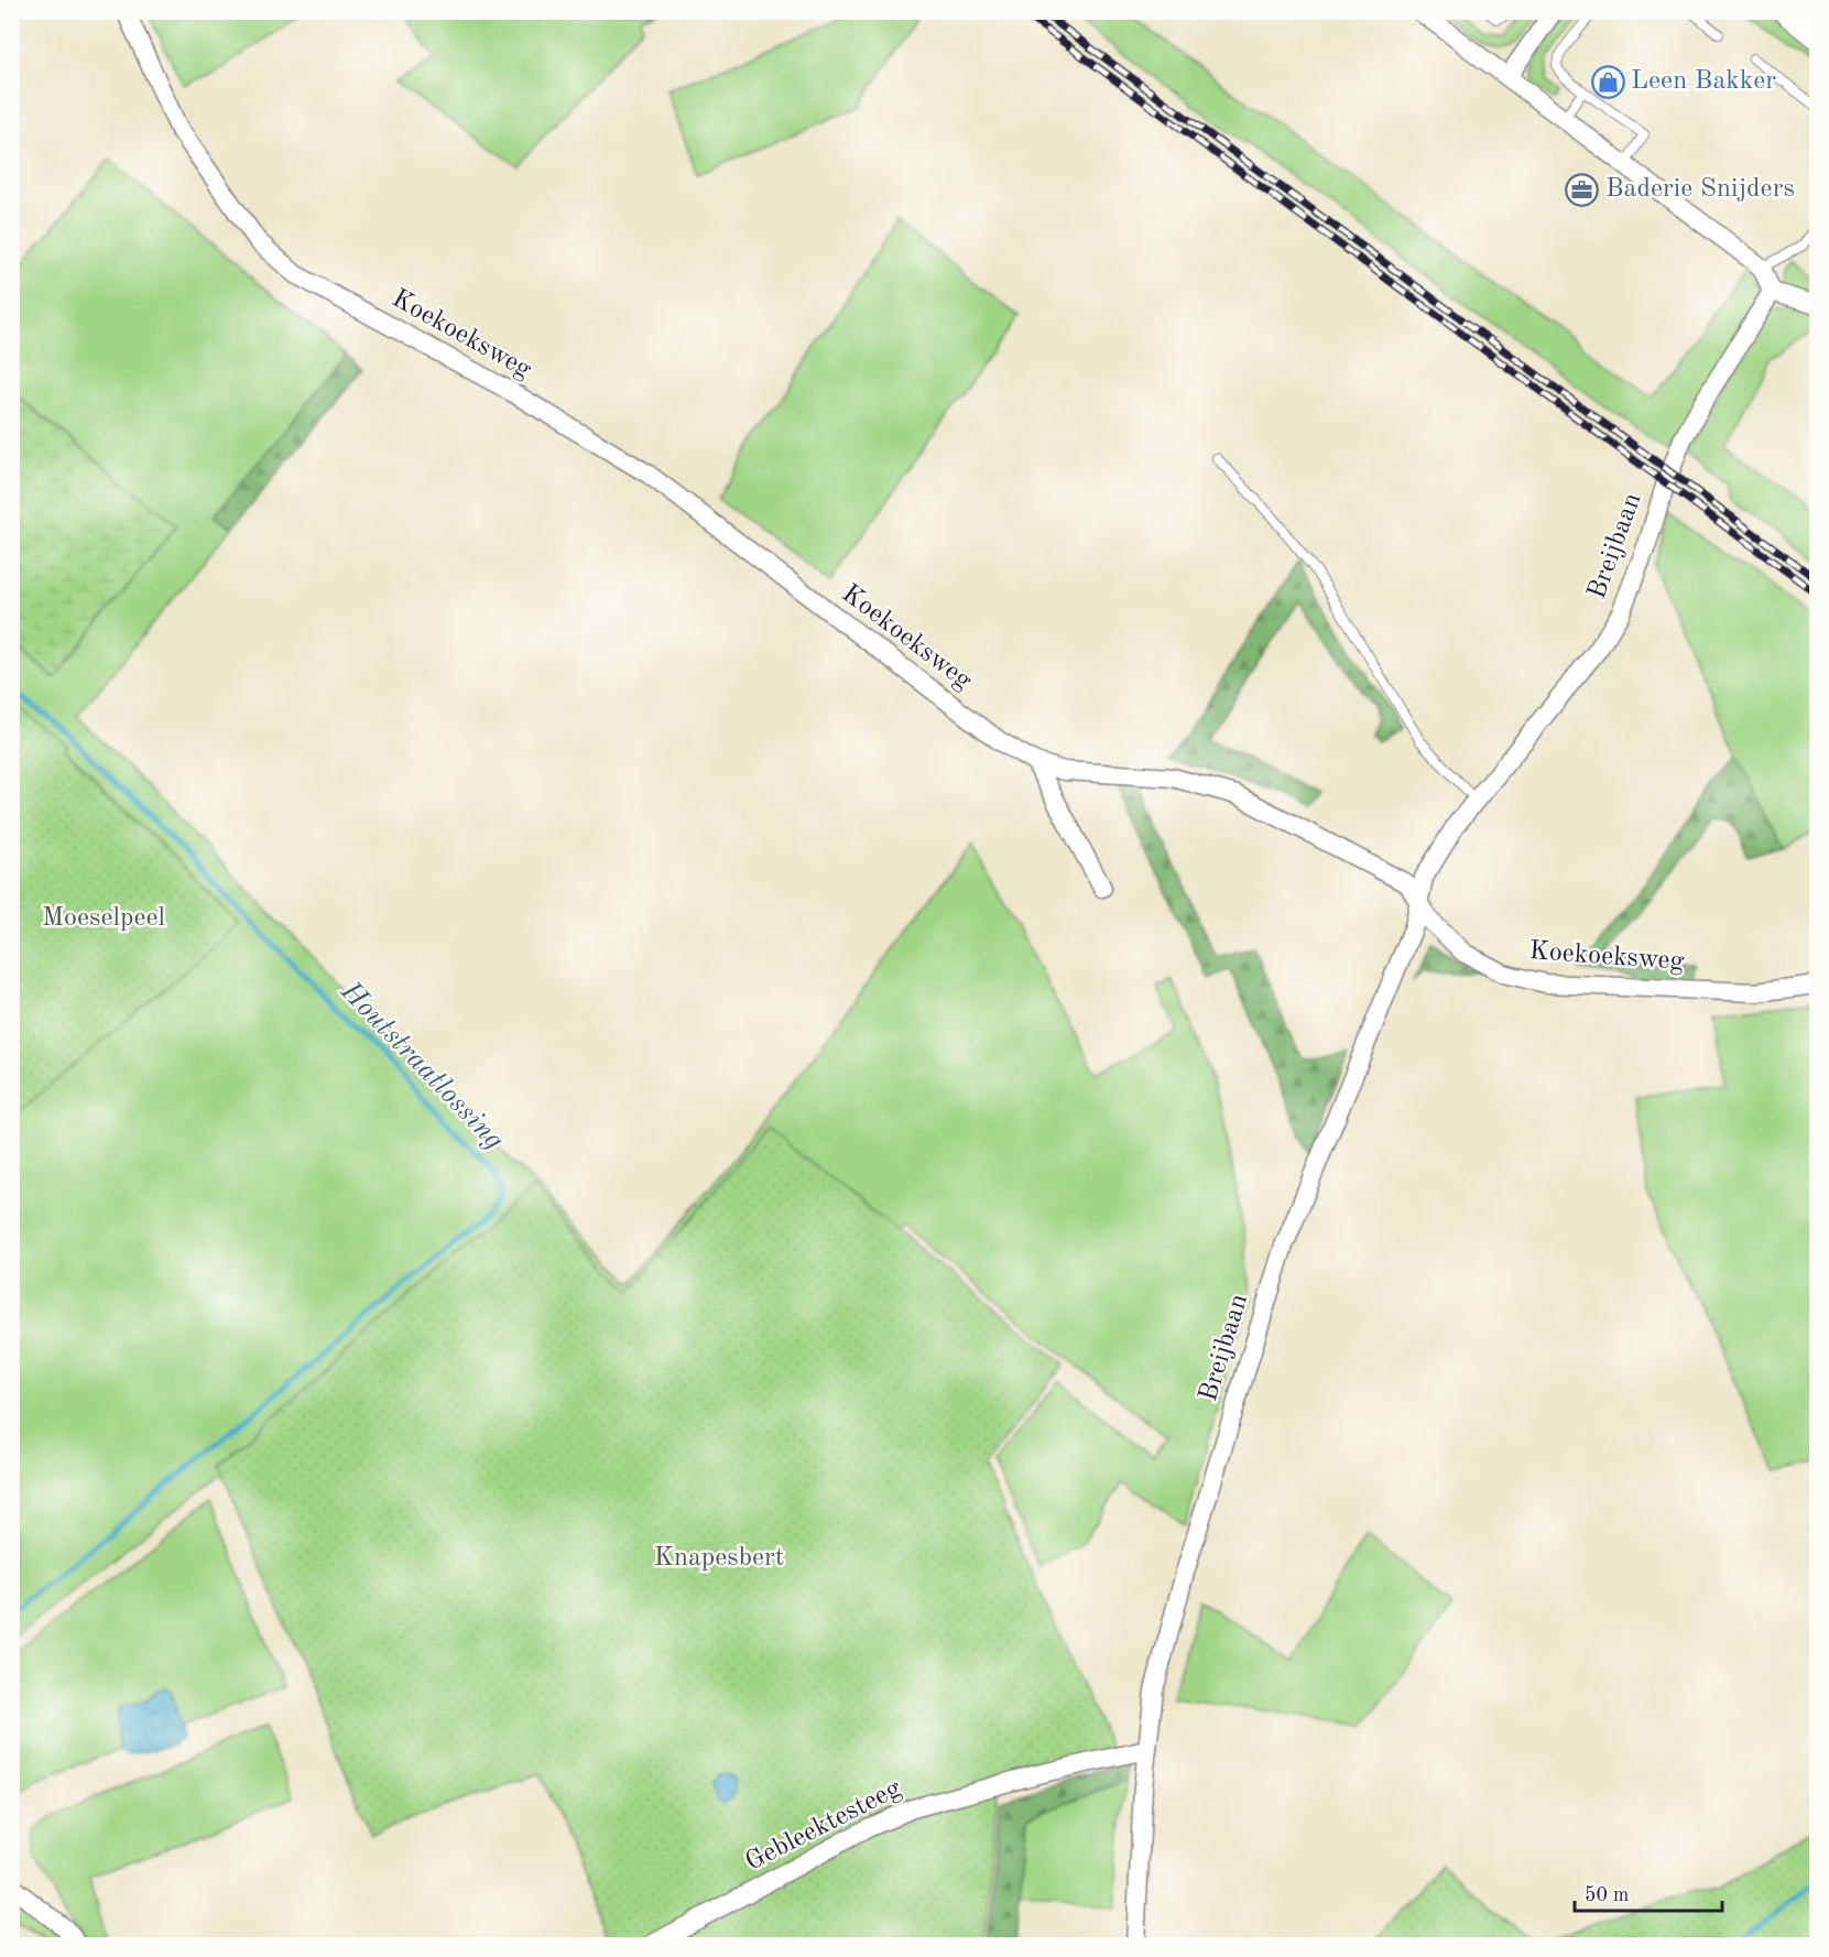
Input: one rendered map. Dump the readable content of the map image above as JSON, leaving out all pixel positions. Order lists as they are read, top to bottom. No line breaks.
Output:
{"streets":{"street":["Koekoeksweg","Breijbaan","Gebleektesteeg"]},"crossings":[["Koekoeksweg","Breijbaan"],["Breijbaan","Gebleektesteeg"]],"water":["Houtstraatlossing"],"parks":["Moeselpeel","Knapesbert"],"places":{"shop":["Leen Bakker"],"office":["Baderie Snijders"]},"scale_bar":"50 m"}
